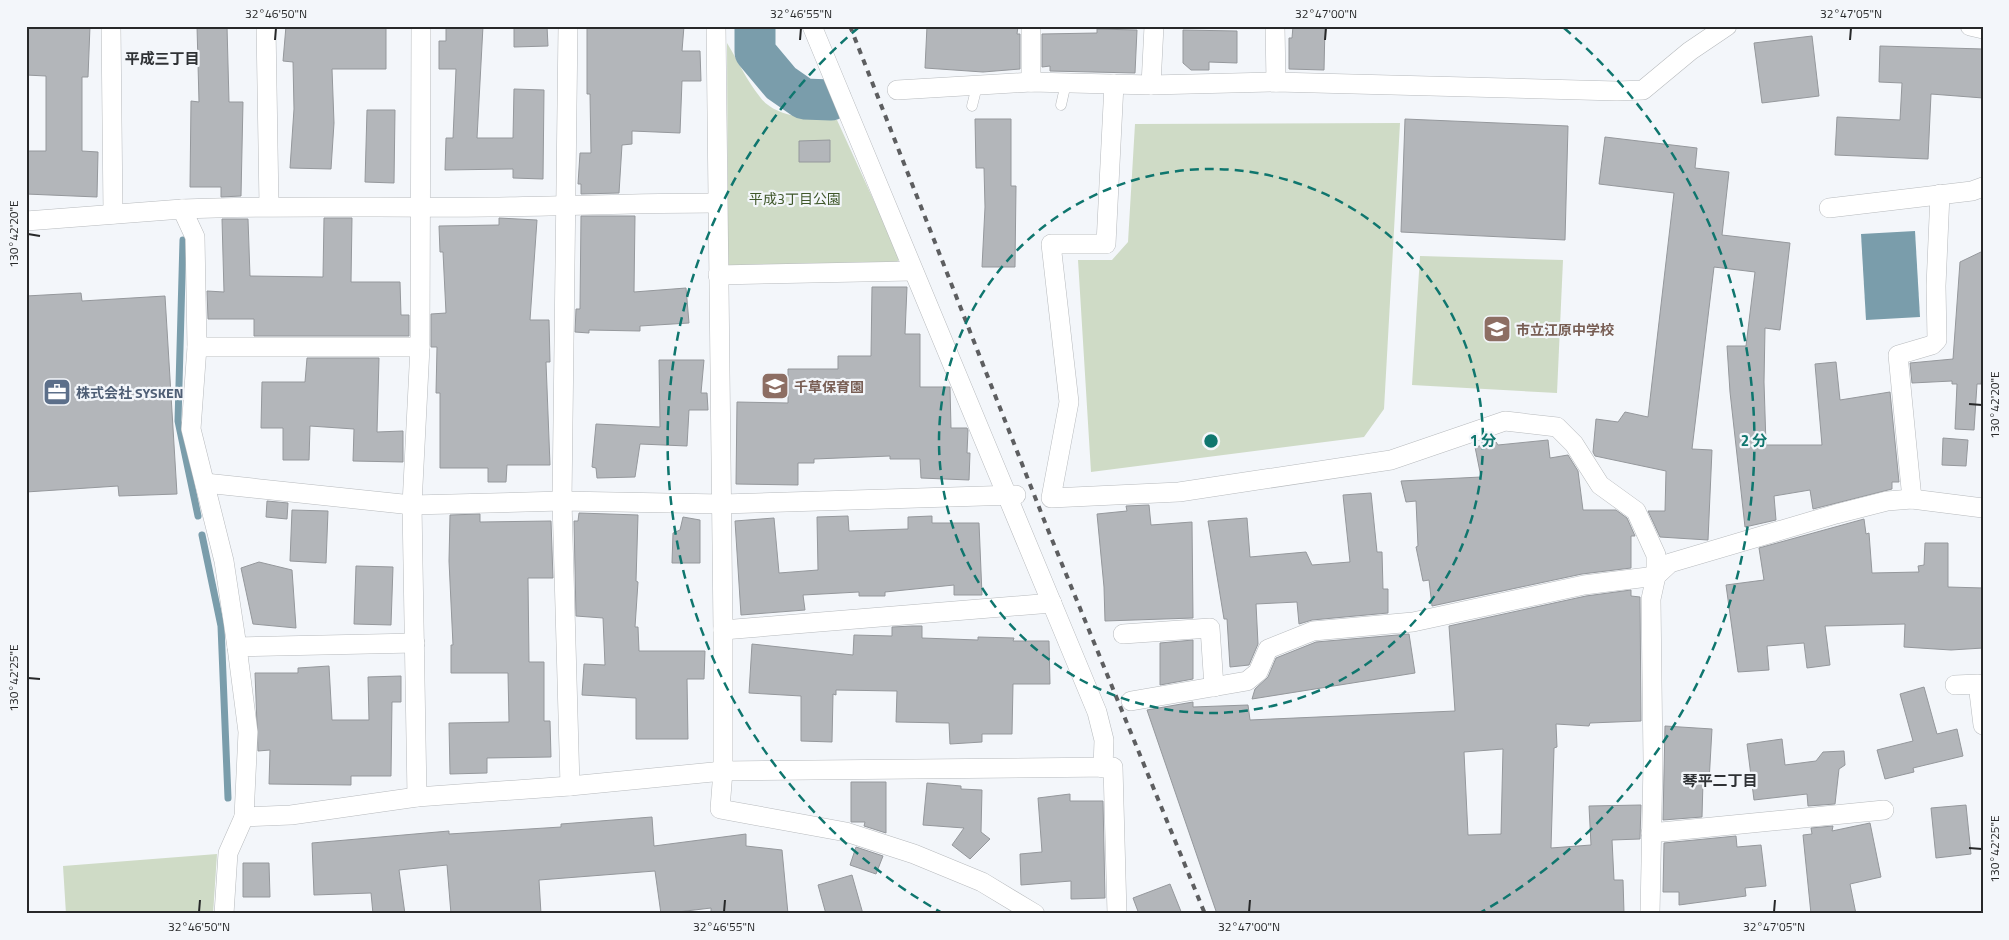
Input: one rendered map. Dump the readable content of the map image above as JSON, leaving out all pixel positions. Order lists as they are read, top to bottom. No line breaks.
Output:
{"districts":["平成三丁目","琴平二丁目"],"parks":["平成3丁目公園"],"places":{"school or university":["市立江原中学校","千草保育園"],"office":["株式会社 SYSKEN"]},"coordinates":["32°46'50\"N","32°46'55\"N","32°47'00\"N","32°47'05\"N","130°42'20\"E","130°42'25\"E"],"rings":["1 分","2 分"]}
